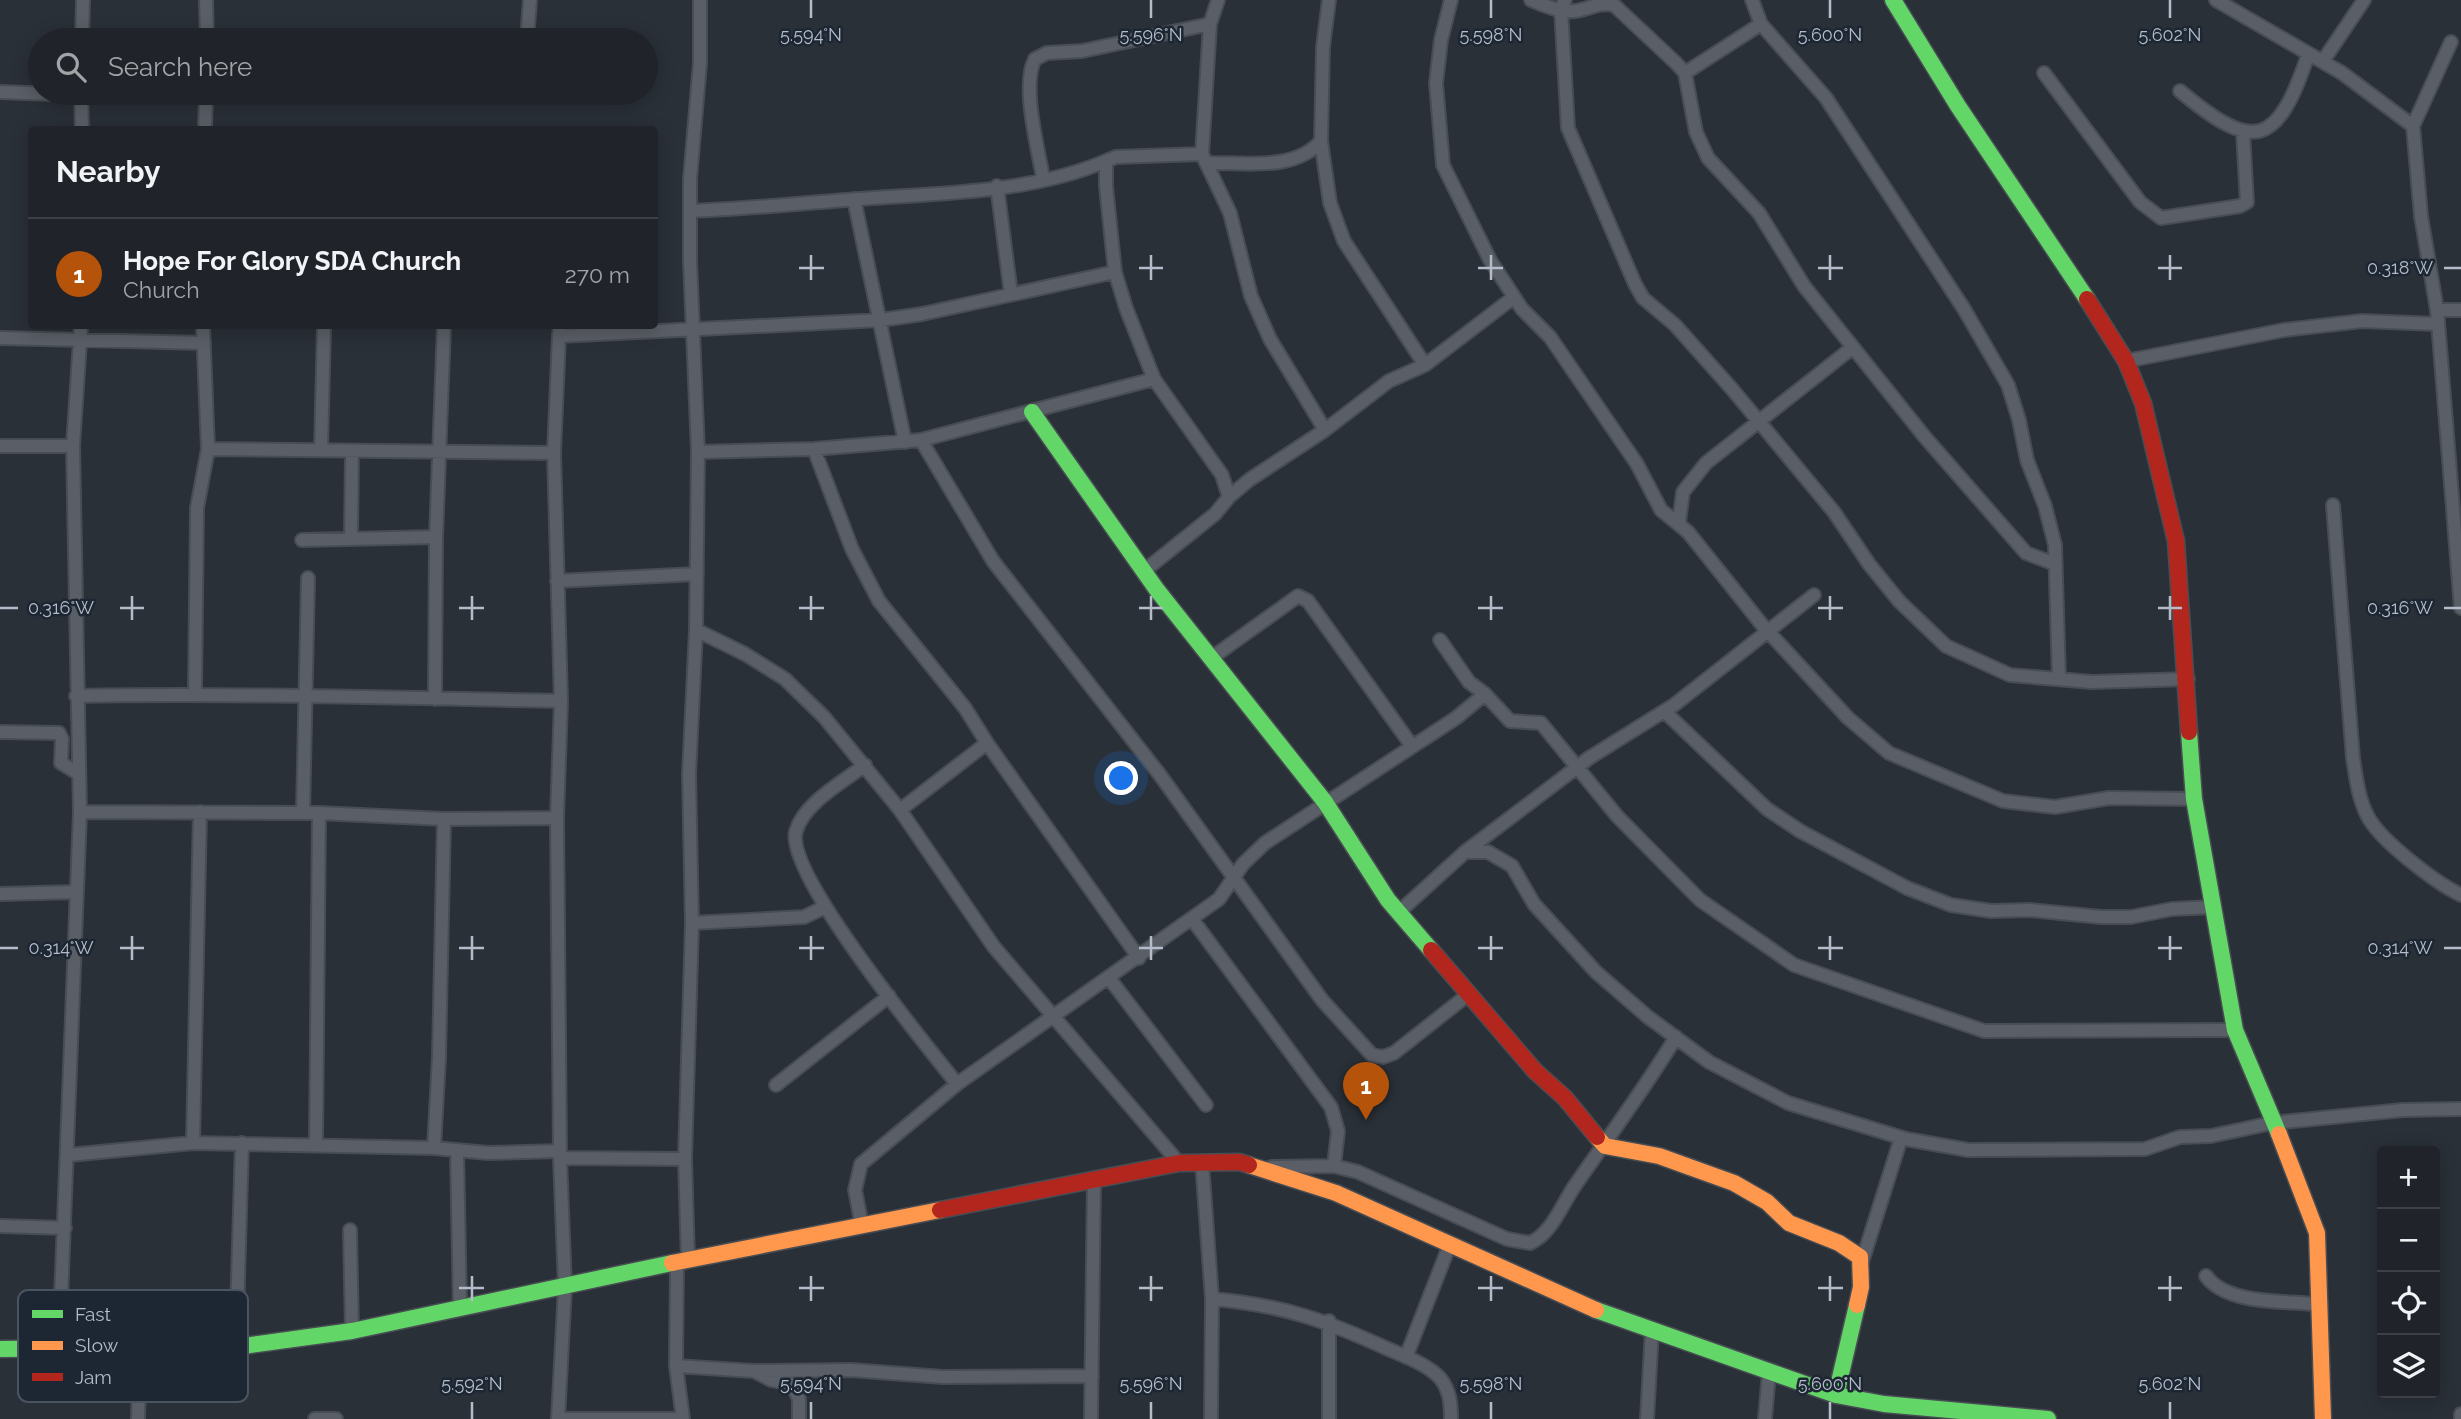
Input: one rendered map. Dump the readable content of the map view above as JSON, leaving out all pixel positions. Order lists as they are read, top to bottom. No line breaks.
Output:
{"legend":["Fast","Slow","Jam"],"page":{"search":"Search here","heading":"Nearby","list":[{"mark":"1","name":"Hope For Glory SDA Church","note":"Church","value":"270 m"}],"pins":"1","map_buttons":["+","−"]},"coordinates":["5.594°N","5.596°N","5.598°N","5.600°N","5.602°N","0.318°W","0.316°W","0.314°W","5.592°N"]}
